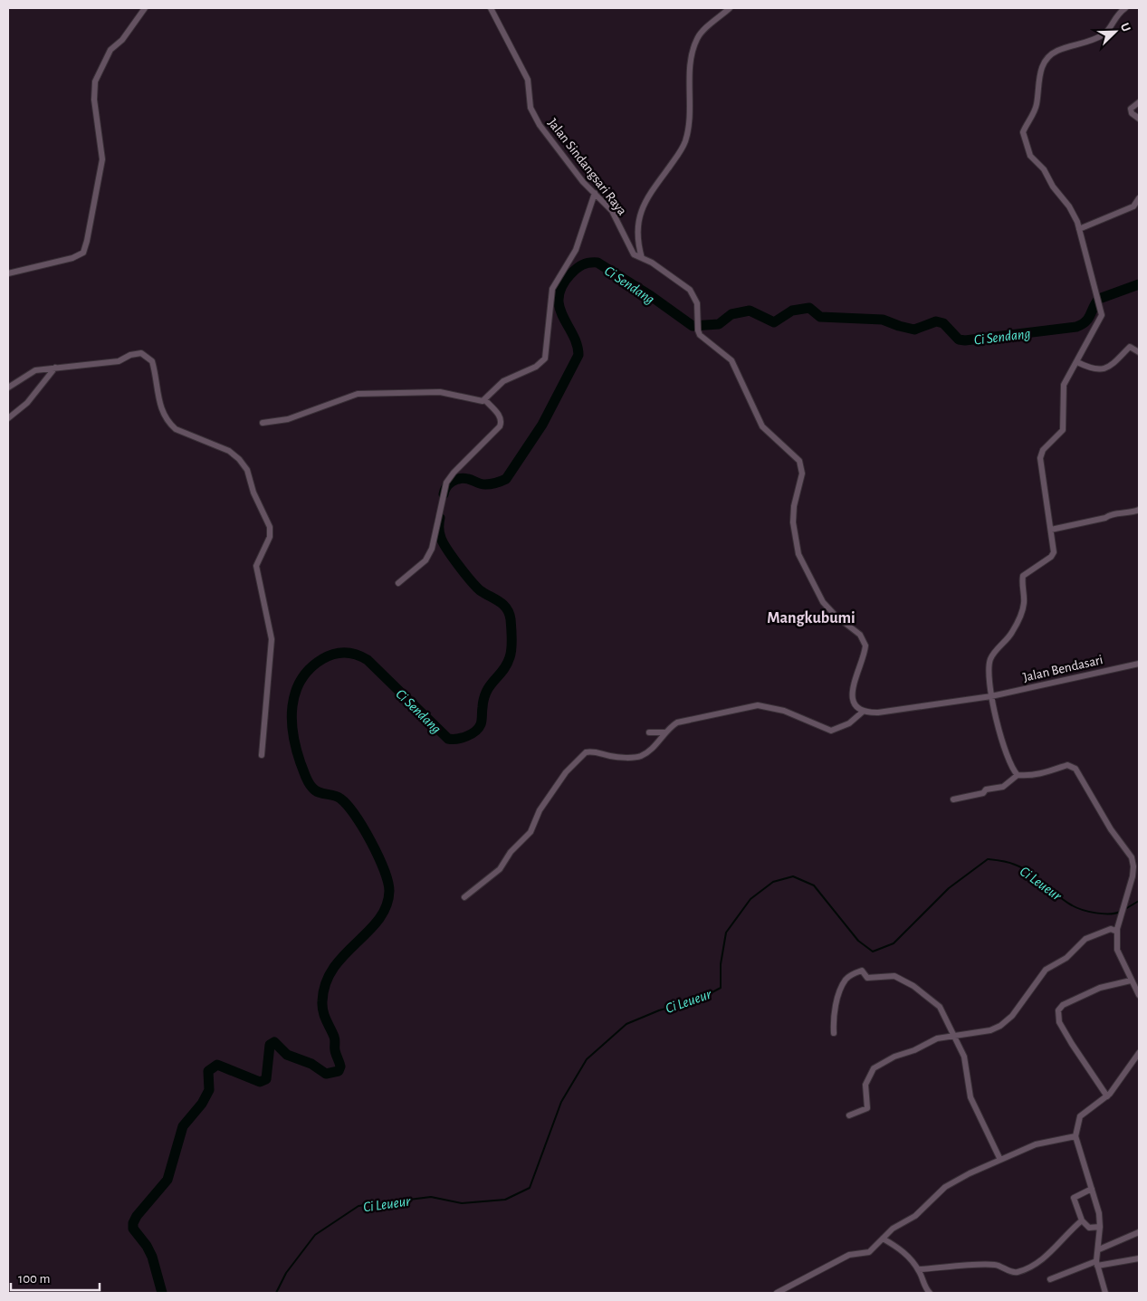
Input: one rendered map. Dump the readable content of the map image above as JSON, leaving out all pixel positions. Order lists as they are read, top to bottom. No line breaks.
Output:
{"streets":{"street":["Jalan Sindangsari Raya","Jalan Bendasari"]},"districts":["Mangkubumi"],"water":["Ci Sendang","Ci Leueur"],"scale_bar":"100 m","north":"top right"}
